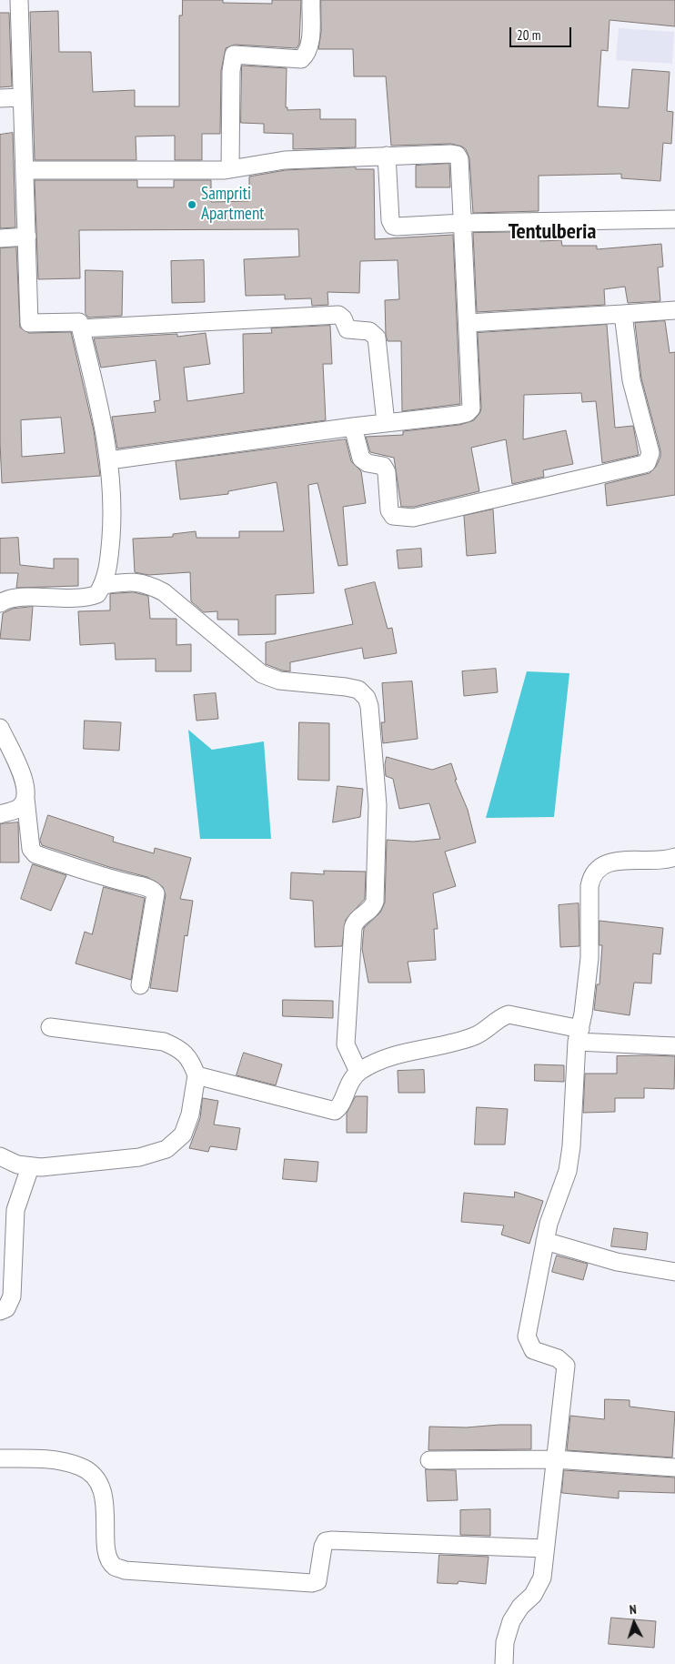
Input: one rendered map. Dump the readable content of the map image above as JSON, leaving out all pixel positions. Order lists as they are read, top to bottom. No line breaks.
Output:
{"districts":["Tentulberia"],"places":["Sampriti Apartment"],"scale_bar":"20 m","north":"top"}
